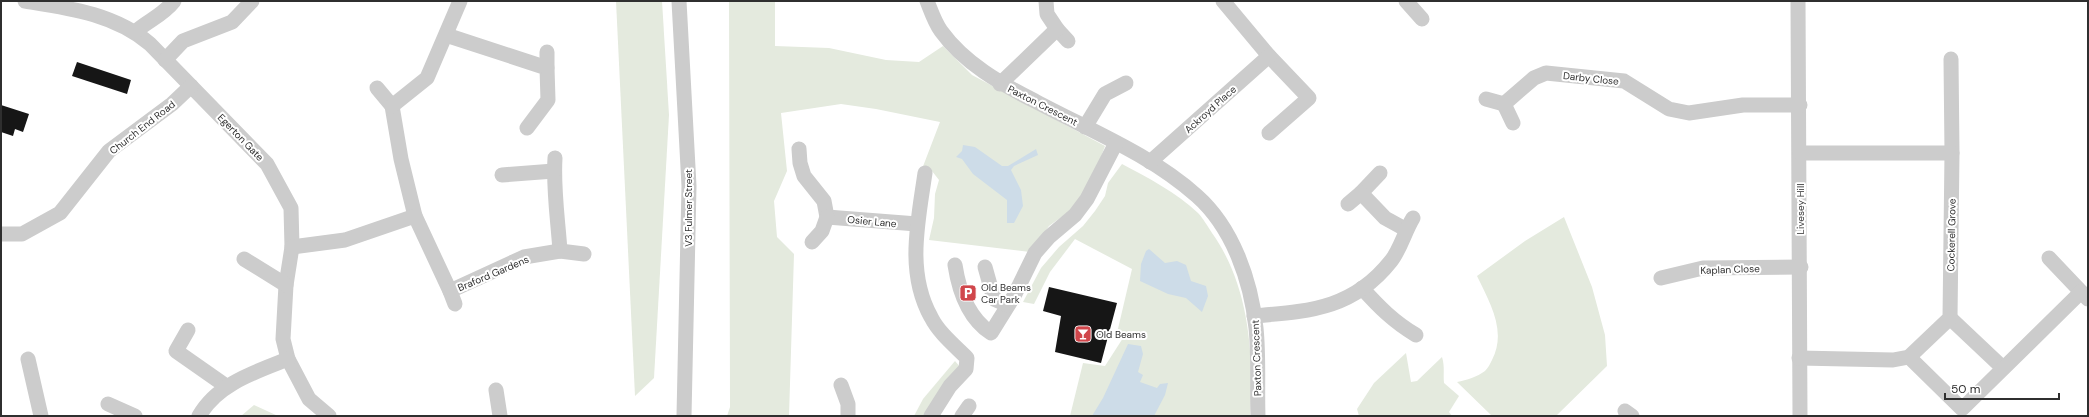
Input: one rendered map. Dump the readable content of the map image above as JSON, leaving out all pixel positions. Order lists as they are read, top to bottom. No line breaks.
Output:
{"streets":{"street":["Darby Close","Paxton Crescent","Ackroyd Place","Church End Road","Egerton Gate","V3 Fulmer Street","Livesey Hill","Osier Lane","Cockerell Grove","Kaplan Close","Braford Gardens"]},"crossings":[["Darby Close","Livesey Hill"],["Paxton Crescent","Ackroyd Place"],["Church End Road","Egerton Gate"],["Livesey Hill","Kaplan Close"]],"places":{"parking":["Old Beams Car Park"],"bar":["Old Beams"]},"scale_bar":"50 m"}
